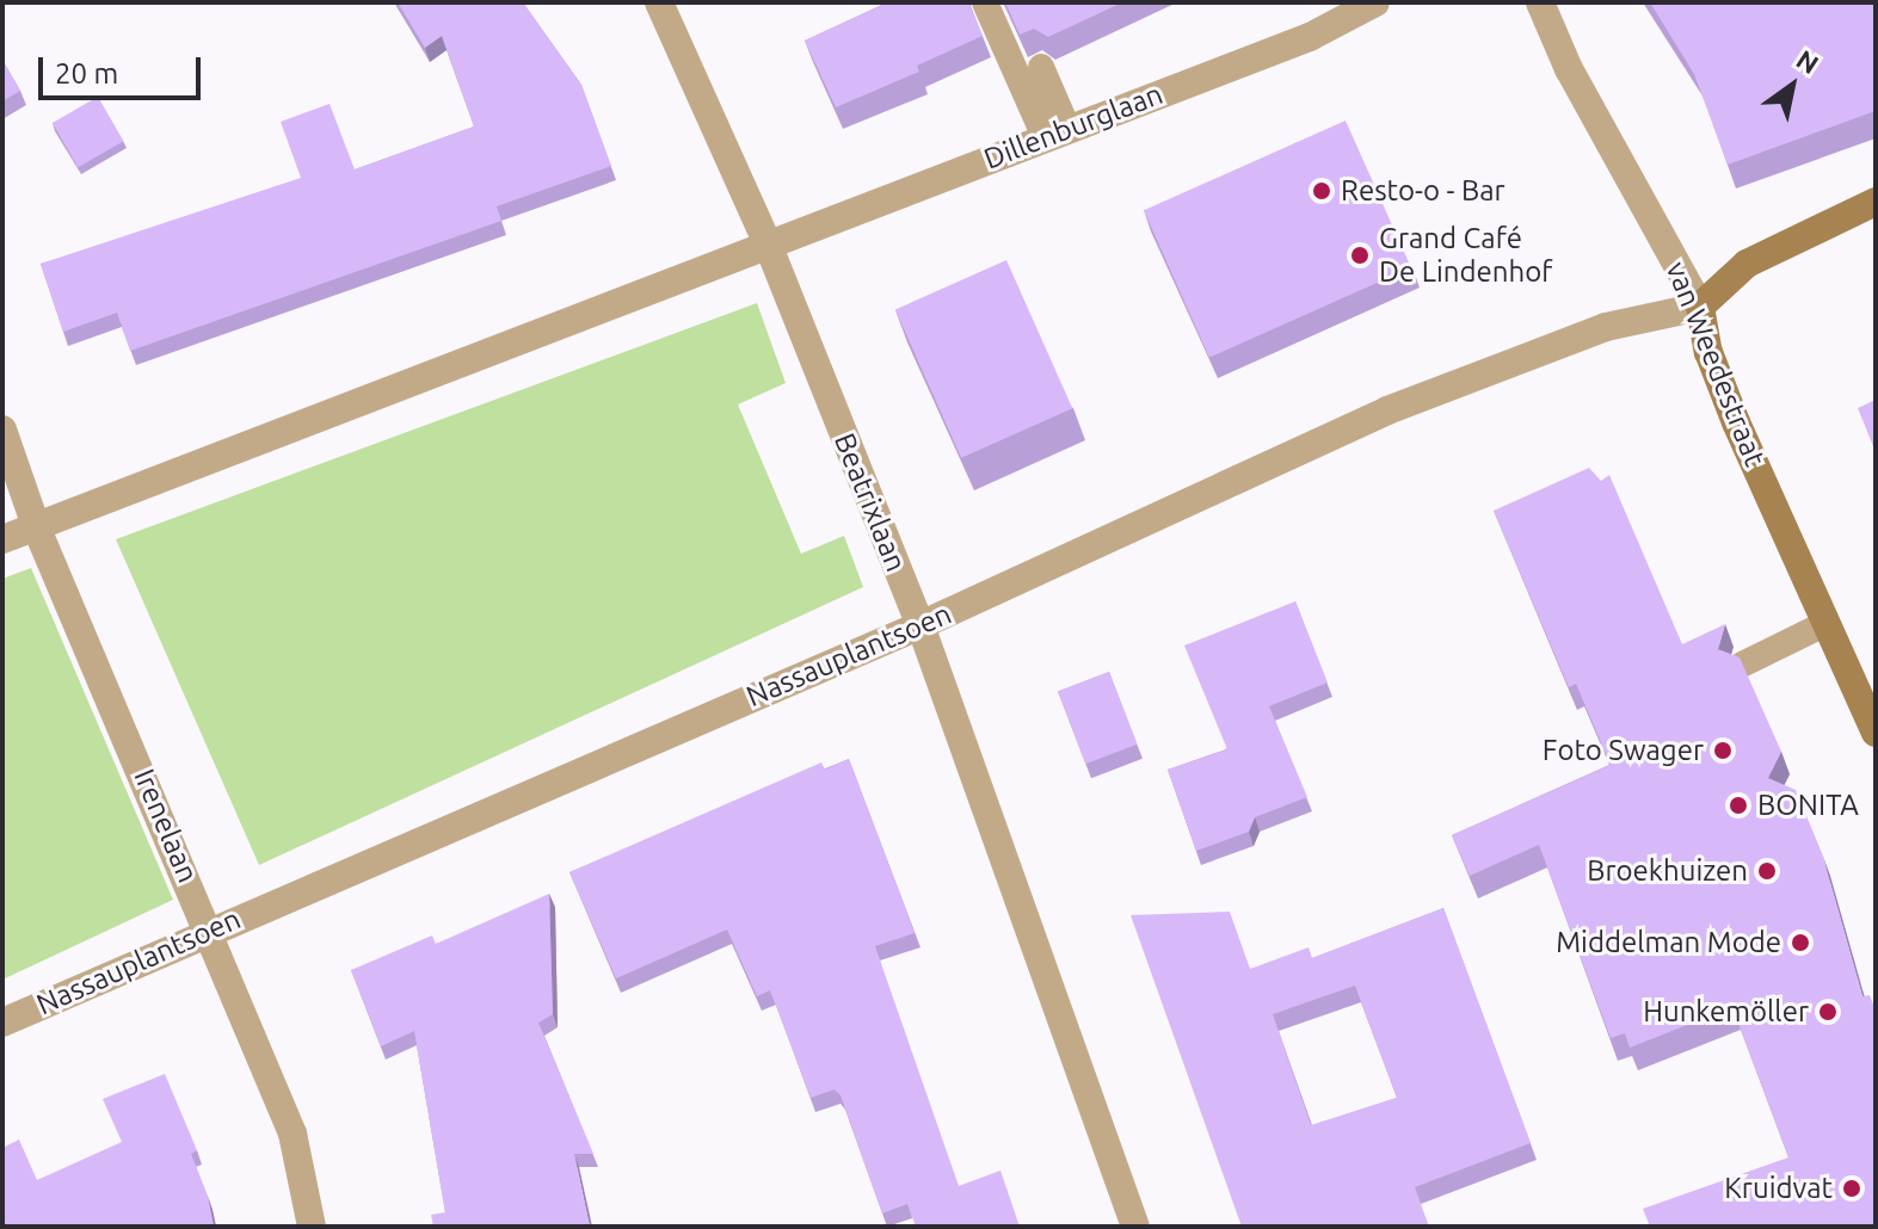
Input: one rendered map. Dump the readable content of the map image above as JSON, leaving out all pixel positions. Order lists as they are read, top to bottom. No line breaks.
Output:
{"streets":{"main road":["van Weedestraat"],"street":["Dillenburglaan","Beatrixlaan","Nassauplantsoen","Irenelaan"]},"crossings":[["Dillenburglaan","Beatrixlaan"],["van Weedestraat","Nassauplantsoen"],["Beatrixlaan","Nassauplantsoen"],["Nassauplantsoen","Irenelaan"]],"places":["Resto-o - Bar","Grand Café De Lindenhof","Foto Swager","BONITA","Broekhuizen","Middelman Mode","Hunkemöller","Kruidvat"],"scale_bar":"20 m","north":"top right"}
